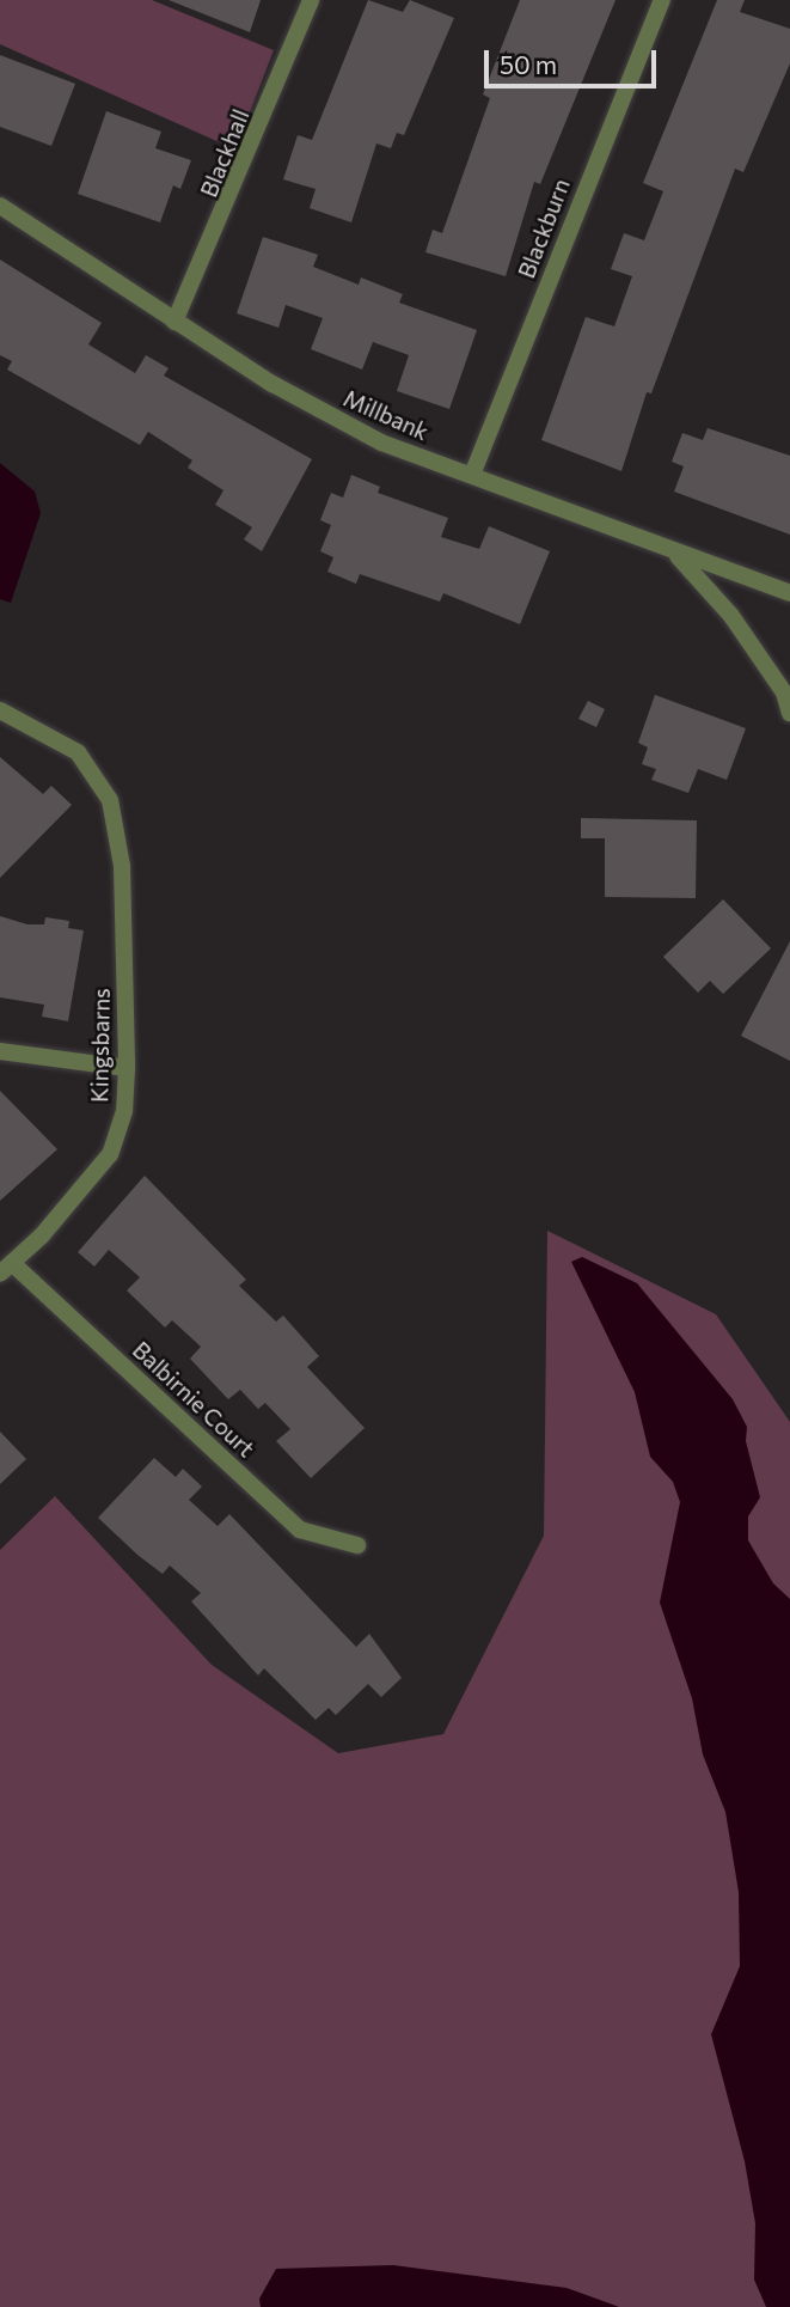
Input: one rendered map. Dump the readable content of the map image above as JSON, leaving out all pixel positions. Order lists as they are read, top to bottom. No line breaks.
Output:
{"streets":{"street":["Blackhall","Blackburn","Millbank","Kingsbarns","Balbirnie Court"]},"crossings":[["Blackhall","Millbank"],["Blackburn","Millbank"],["Kingsbarns","Balbirnie Court"]],"scale_bar":"50 m"}
